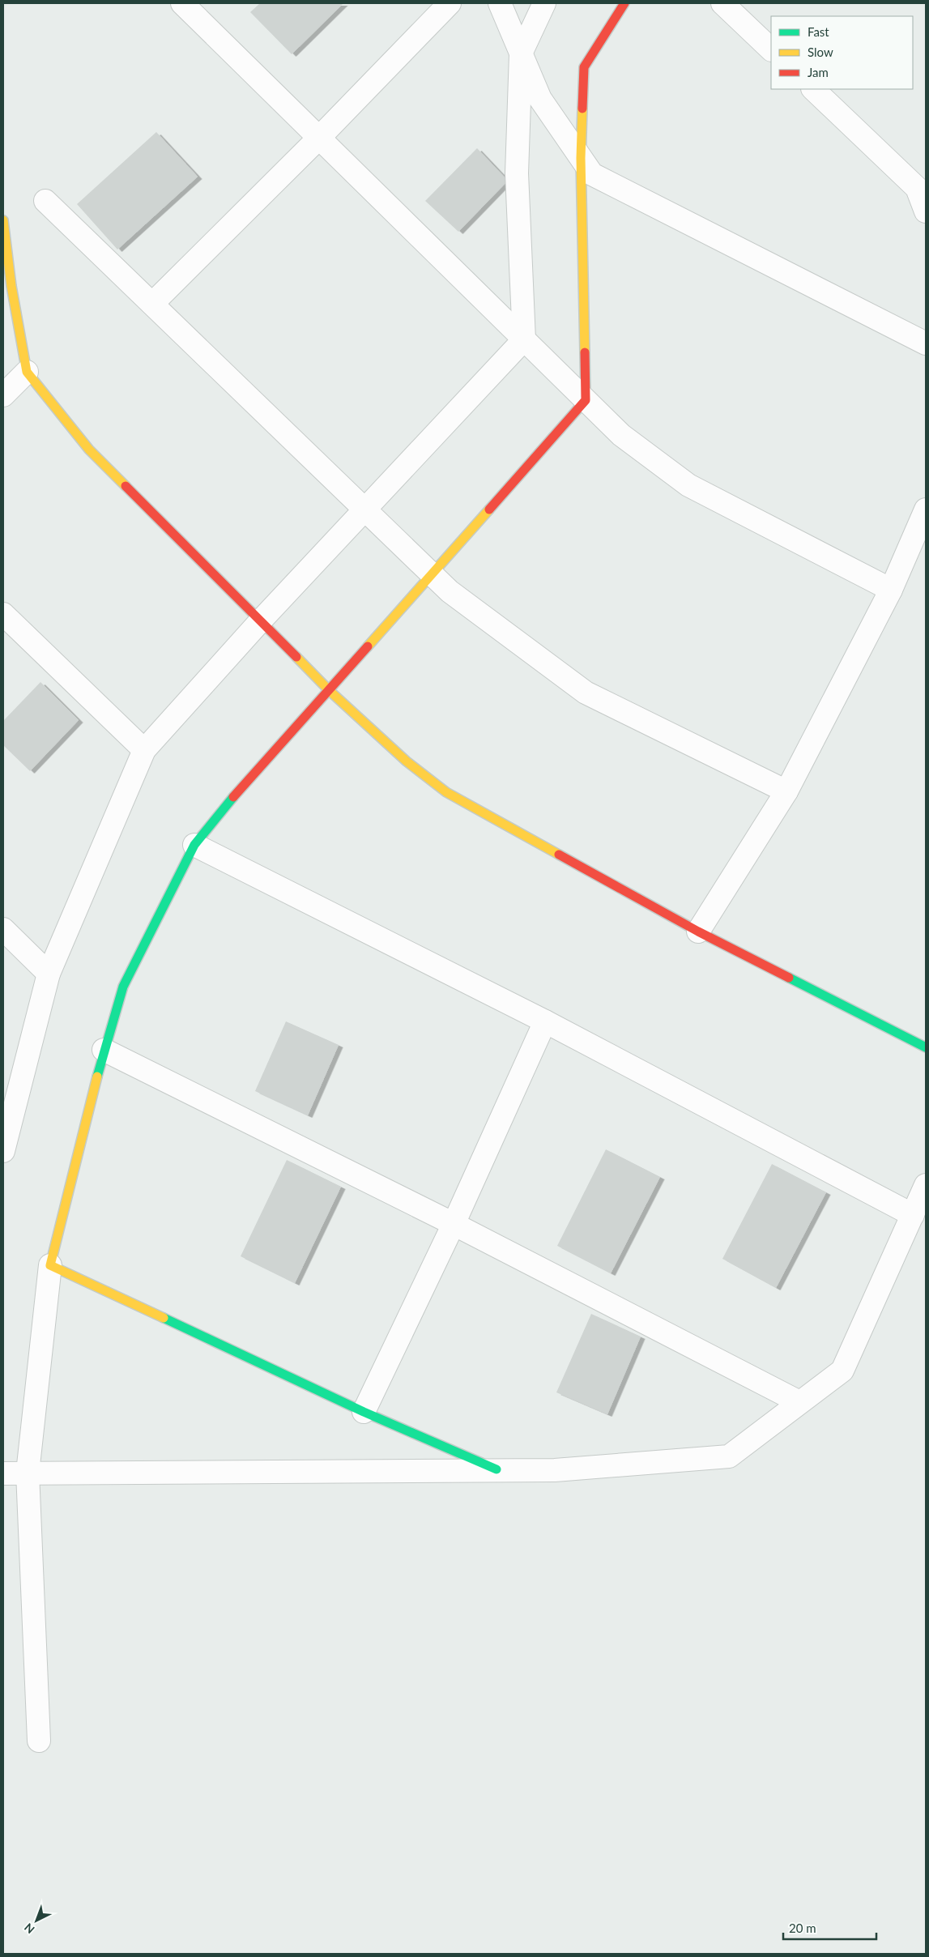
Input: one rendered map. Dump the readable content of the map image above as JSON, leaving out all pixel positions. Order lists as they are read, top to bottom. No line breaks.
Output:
{"legend":["Fast","Slow","Jam"],"scale_bar":"20 m","north":"bottom left"}
